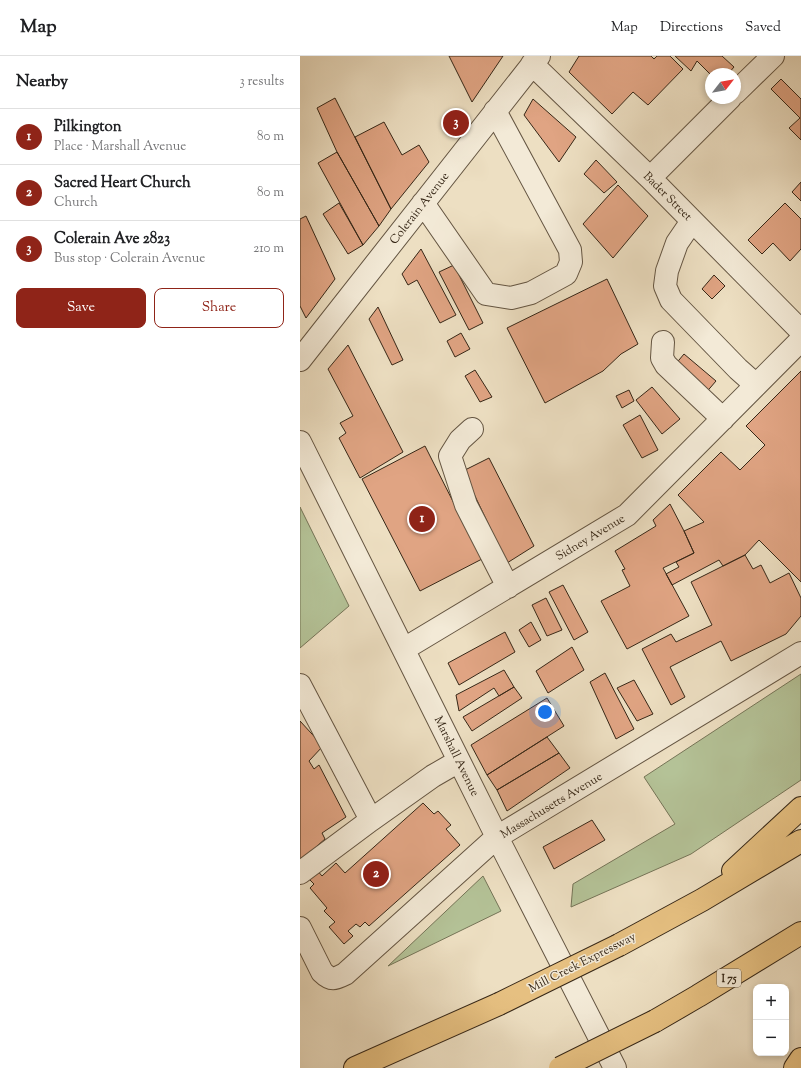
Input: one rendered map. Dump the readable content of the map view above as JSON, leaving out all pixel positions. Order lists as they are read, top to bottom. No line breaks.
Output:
{"streets":{"main road":["Mill Creek Expressway","I 75"],"street":["Bader Street","Colerain Avenue","Sidney Avenue","Marshall Avenue","Massachusetts Avenue"]},"crossings":[["Bader Street","Colerain Avenue"],["Sidney Avenue","Marshall Avenue"],["Marshall Avenue","Massachusetts Avenue"]],"north":"top right","page":{"header":"Map","nav":["Map","Directions","Saved"],"heading":["Nearby","3 results"],"list":[{"mark":"1","name":"Pilkington","note":"Place · Marshall Avenue","value":"80 m"},{"mark":"2","name":"Sacred Heart Church","note":"Church","value":"80 m"},{"mark":"3","name":"Colerain Ave 2823","note":"Bus stop · Colerain Avenue","value":"210 m"}],"pins":["3","1","2"],"buttons":["Save","Share"],"map_buttons":["+","−"]}}
